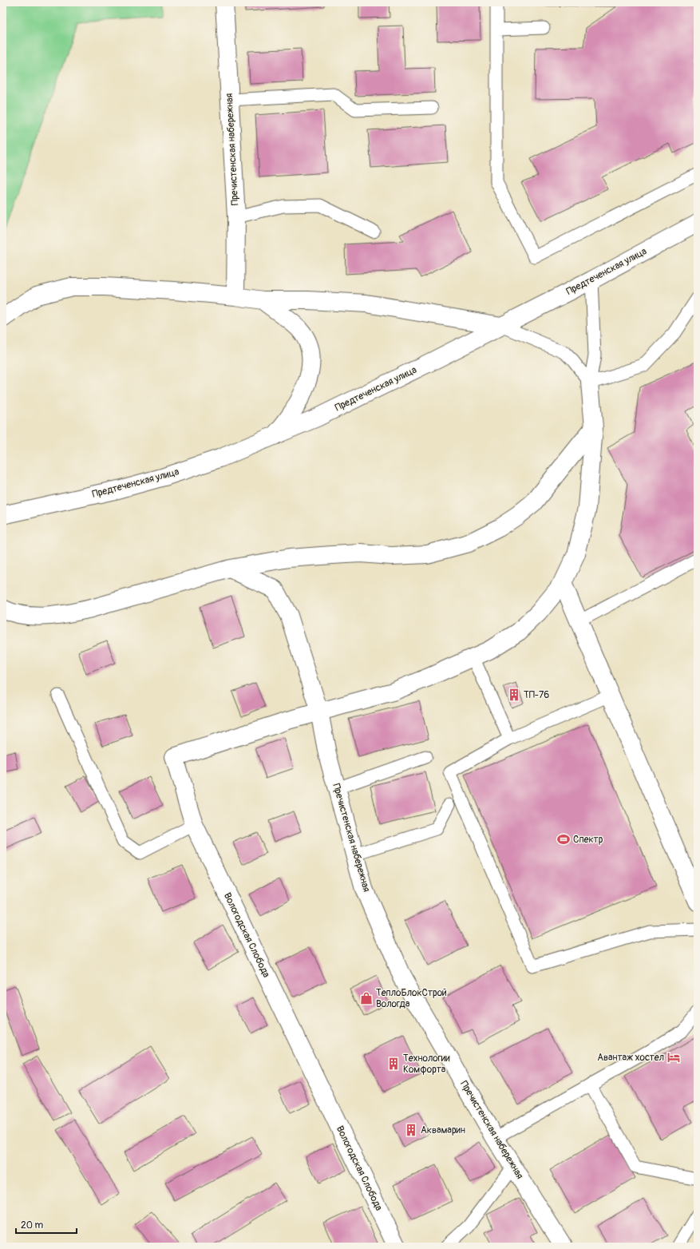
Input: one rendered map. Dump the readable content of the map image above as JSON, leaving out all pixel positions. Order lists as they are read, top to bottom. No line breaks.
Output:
{"streets":{"street":["Пречистенская набережная","Предтеченская улица","Вологодская Слобода"]},"crossings":[["Пречистенская набережная","Вологодская Слобода"]],"places":{"building":["ТП-76","Технологии Комфорта","Аквамарин"],"sports":["Спектр"],"shop":["ТеплоБлокСтрой Вологда"],"hotel":["Авантаж хостел"]},"scale_bar":"20 m"}
